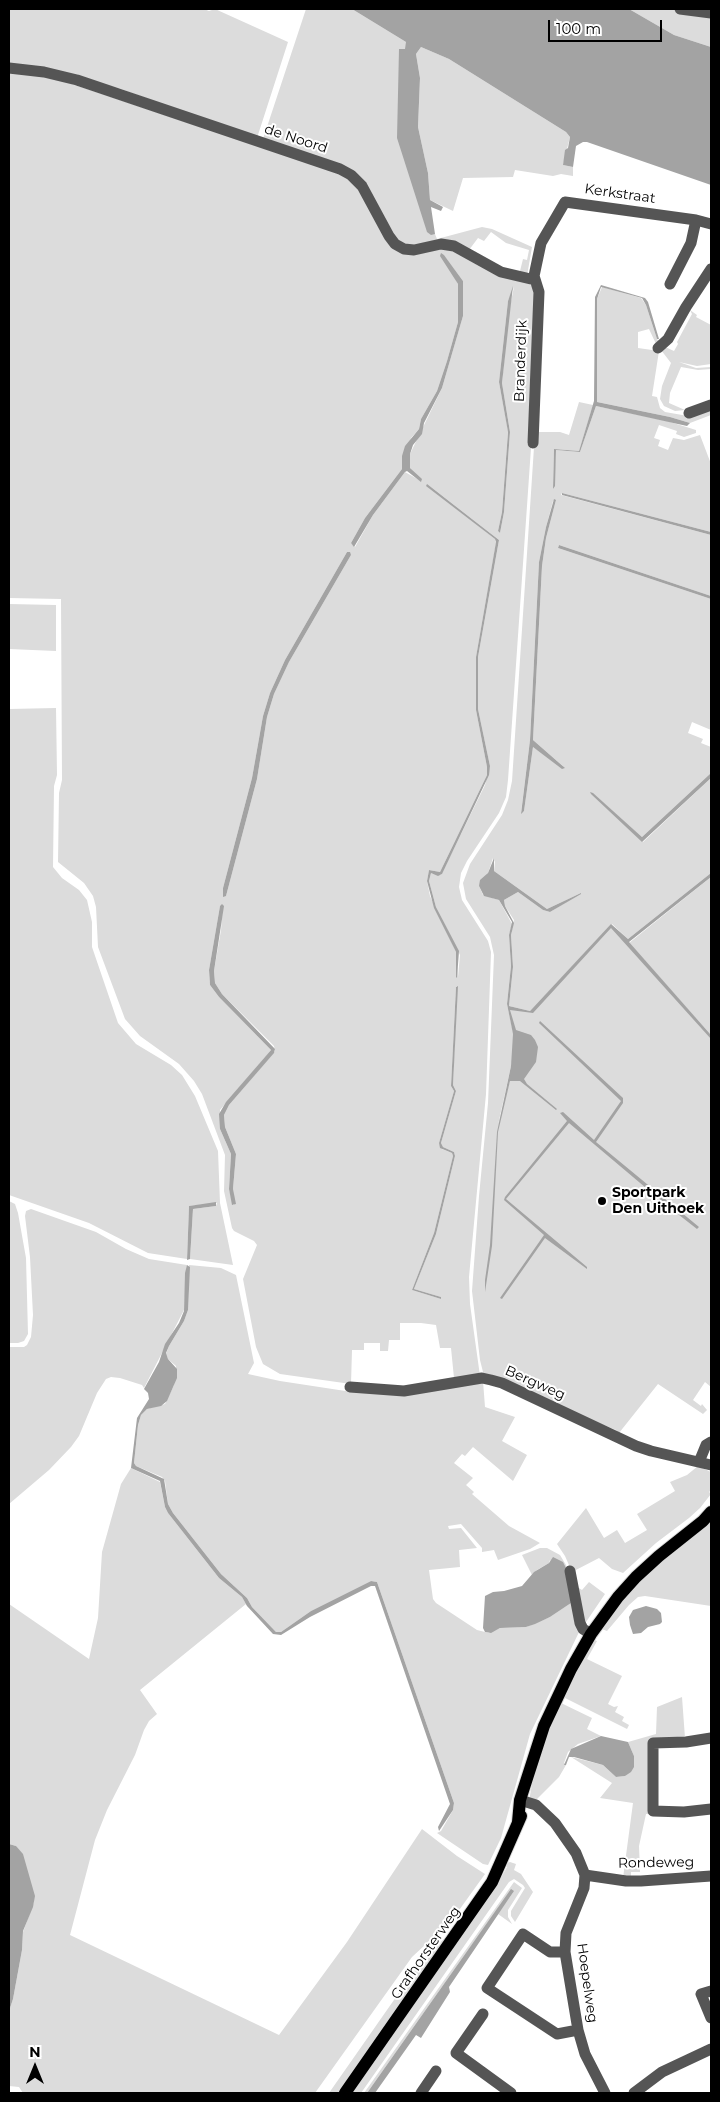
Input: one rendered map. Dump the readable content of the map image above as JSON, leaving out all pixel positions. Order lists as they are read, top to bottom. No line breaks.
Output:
{"streets":{"main road":["Grafhorsterweg"],"street":["de Noord","Kerkstraat","Branderdijk","Bergweg","Rondeweg","Hoepelweg"]},"crossings":[["de Noord","Kerkstraat"],["de Noord","Branderdijk"],["Kerkstraat","Branderdijk"],["Rondeweg","Hoepelweg"]],"places":["Sportpark Den Uithoek"],"scale_bar":"100 m","north":"top"}
